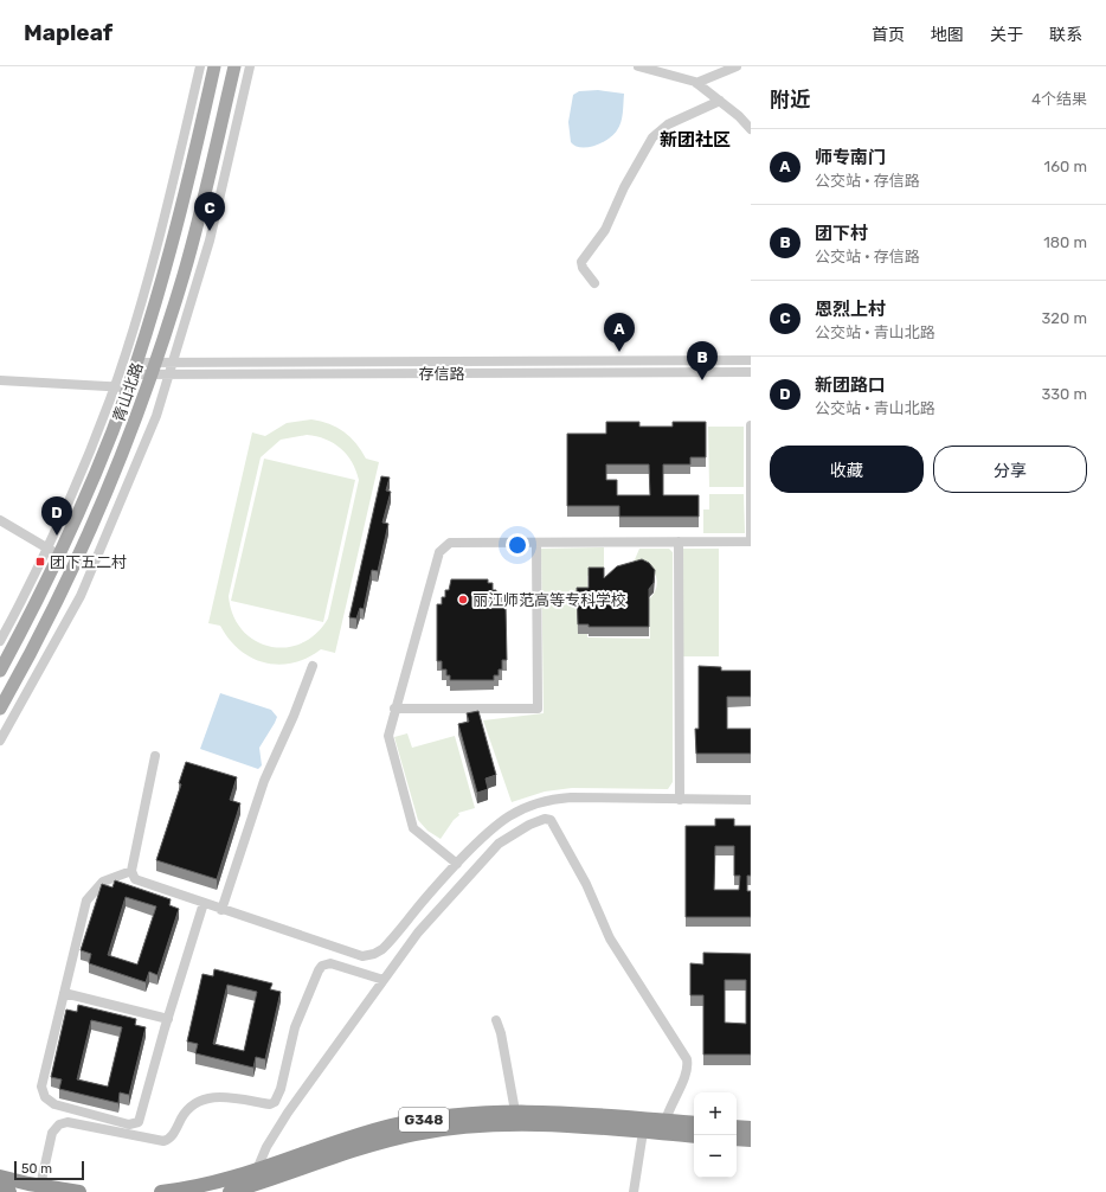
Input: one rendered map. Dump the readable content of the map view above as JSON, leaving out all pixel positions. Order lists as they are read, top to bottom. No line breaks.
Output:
{"streets":{"highway":["G348"],"main road":["青山北路"],"street":["存信路"]},"crossings":[["存信路","青山北路"]],"districts":["新团社区"],"places":{"transit":["团下五二村"],"other":["丽江师范高等专科学校"]},"scale_bar":"50 m","page":{"header":"Mapleaf","nav":["首页","地图","关于","联系"],"heading":["附近","4个结果"],"list":[{"mark":"A","name":"师专南门","note":"公交站 · 存信路","value":"160 m"},{"mark":"B","name":"团下村","note":"公交站 · 存信路","value":"180 m"},{"mark":"C","name":"恩烈上村","note":"公交站 · 青山北路","value":"320 m"},{"mark":"D","name":"新团路口","note":"公交站 · 青山北路","value":"330 m"}],"pins":["C","A","B","D"],"buttons":["收藏","分享"],"map_buttons":["+","−"],"scale":"50 m"}}
